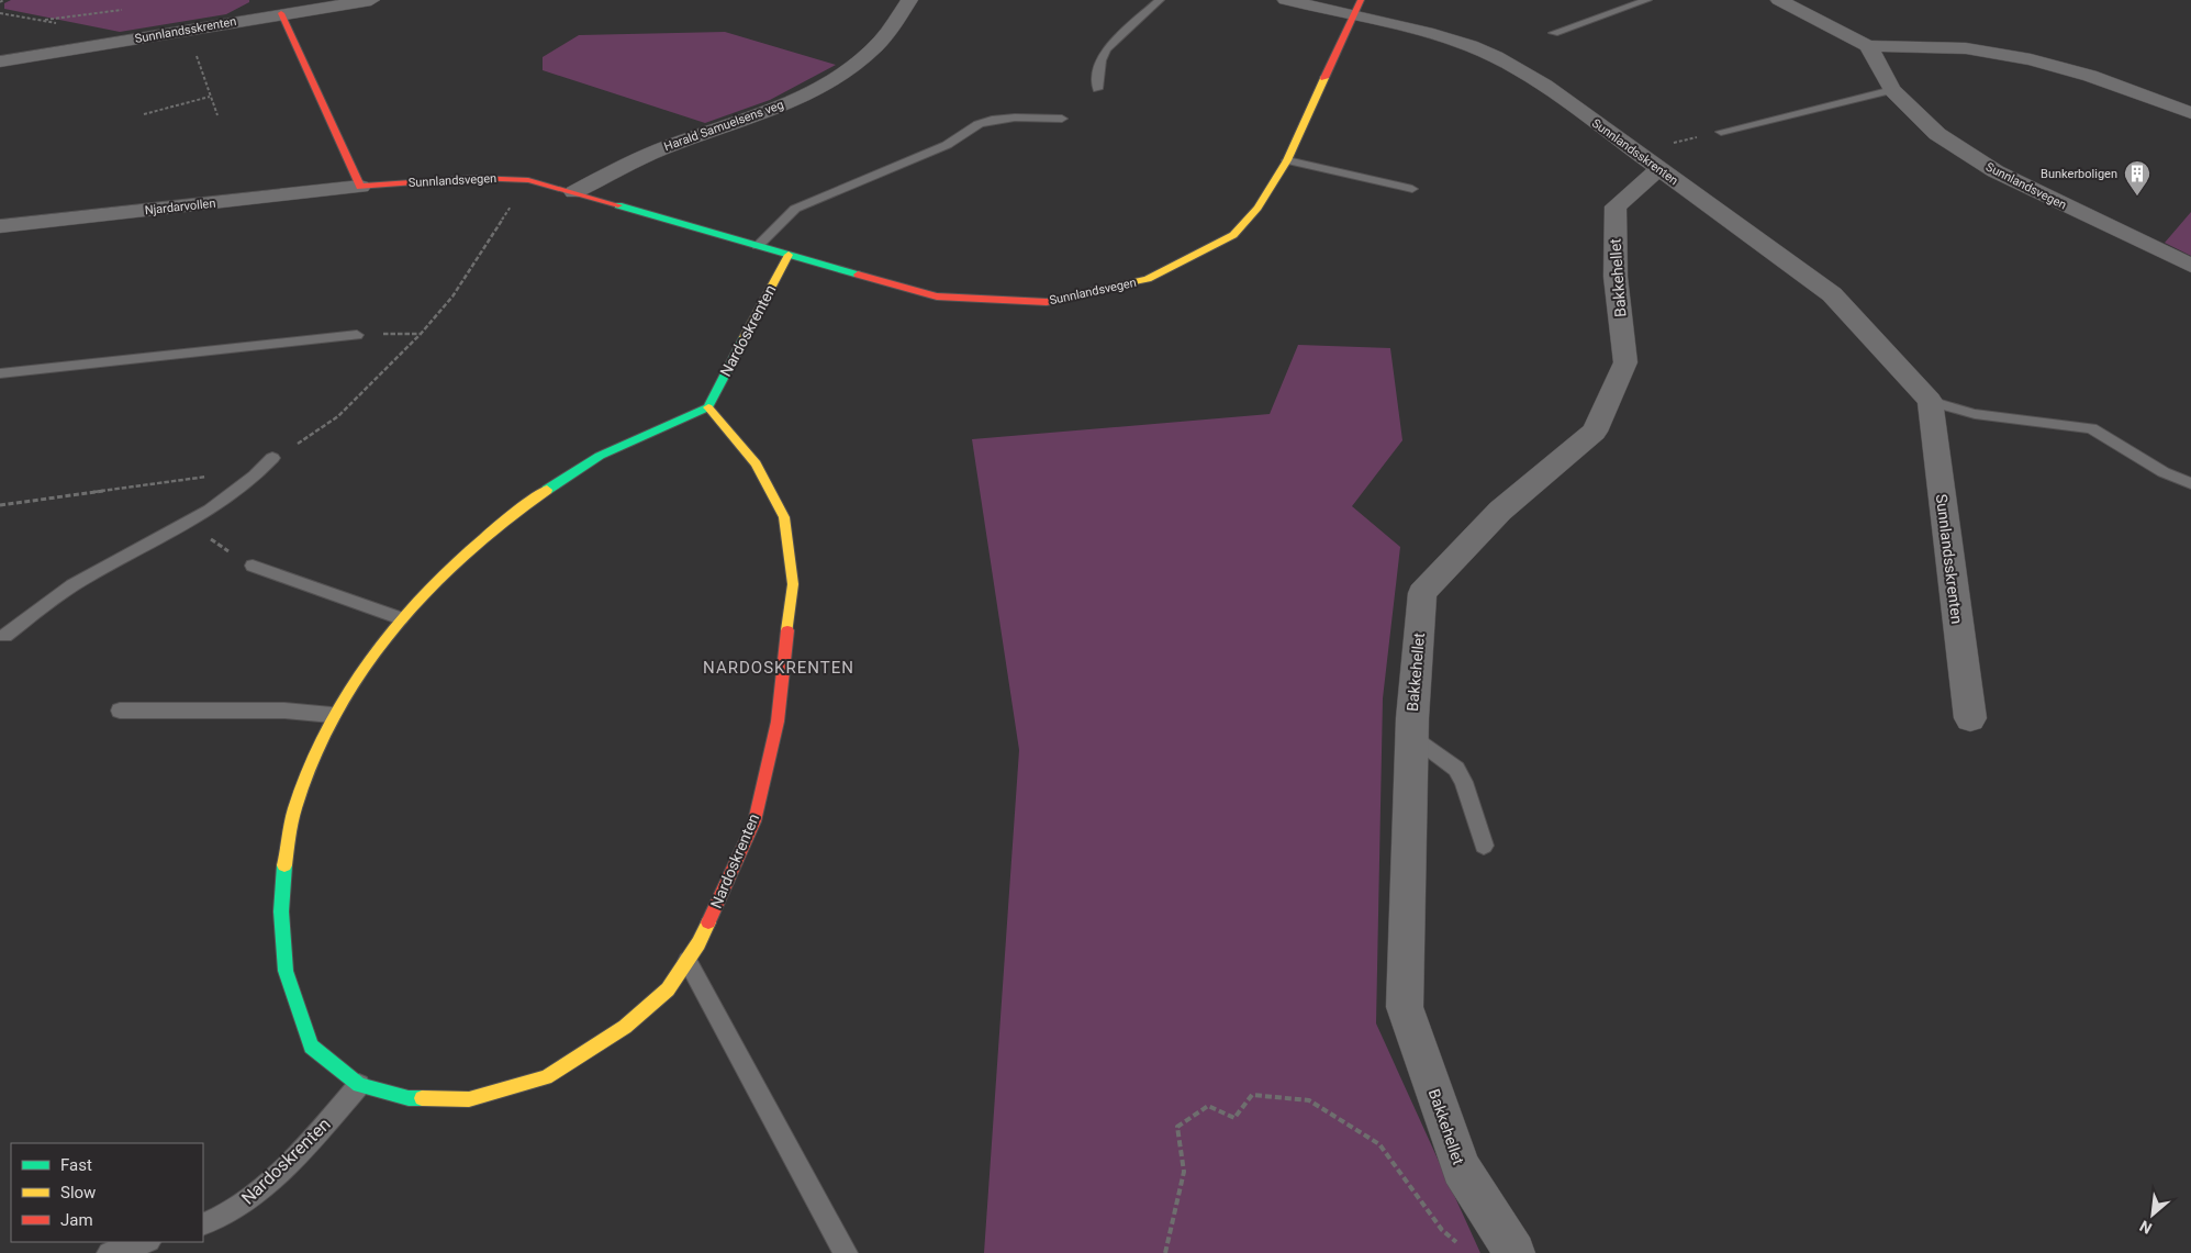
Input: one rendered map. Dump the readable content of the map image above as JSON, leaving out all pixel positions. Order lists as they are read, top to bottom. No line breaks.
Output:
{"streets":{"street":["Sunnlandsskrenten","Harald Samuelsens veg","Sunnlandsvegen","Njardarvollen","Bakkehellet","Nardoskrenten"]},"crossings":[["Sunnlandsskrenten","Sunnlandsvegen"],["Sunnlandsskrenten","Bakkehellet"],["Harald Samuelsens veg","Sunnlandsvegen"],["Sunnlandsvegen","Njardarvollen"],["Sunnlandsvegen","Nardoskrenten"]],"districts":["NARDOSKRENTEN"],"places":{"building":["Bunkerboligen"]},"legend":["Fast","Slow","Jam"],"north":"bottom left"}
